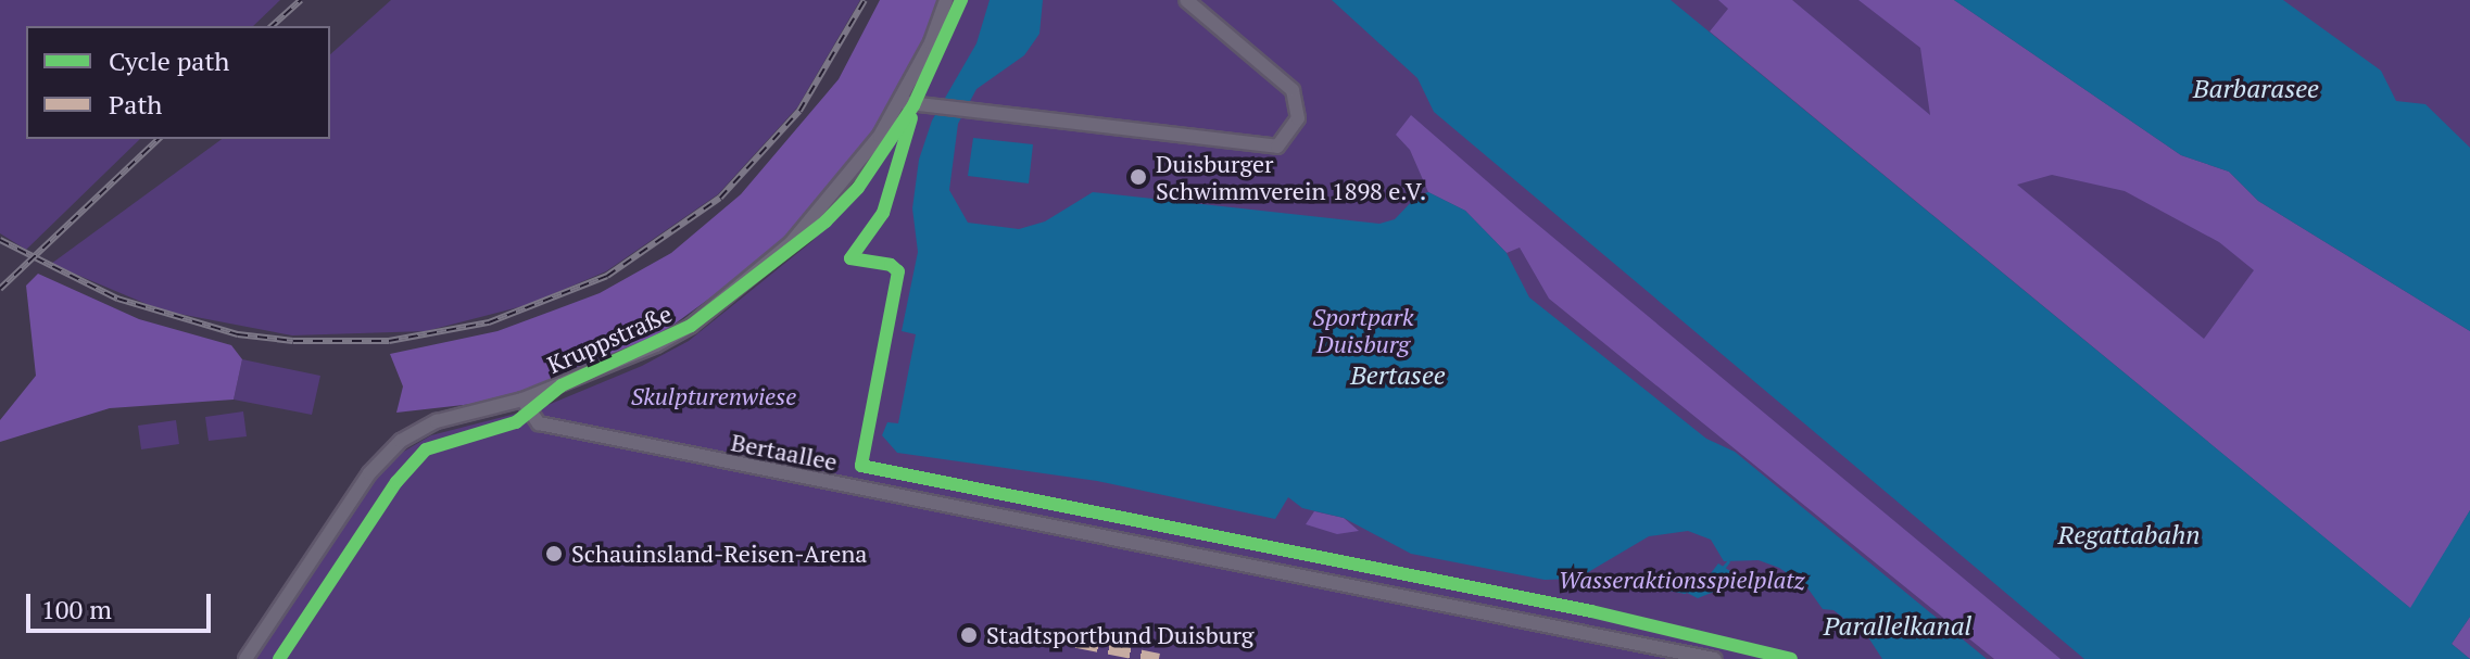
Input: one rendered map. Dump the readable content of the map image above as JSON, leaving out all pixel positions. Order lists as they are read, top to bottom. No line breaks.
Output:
{"streets":{"street":["Kruppstraße","Bertaallee"]},"crossings":[["Kruppstraße","Bertaallee"]],"water":["Barbarasee","Bertasee","Regattabahn","Parallelkanal"],"parks":["Sportpark Duisburg","Skulpturenwiese","Wasseraktionsspielplatz"],"places":["Duisburger Schwimmverein 1898 e.V.","Schauinsland-Reisen-Arena","Stadtsportbund Duisburg"],"legend":["Cycle path","Path"],"scale_bar":"100 m"}
